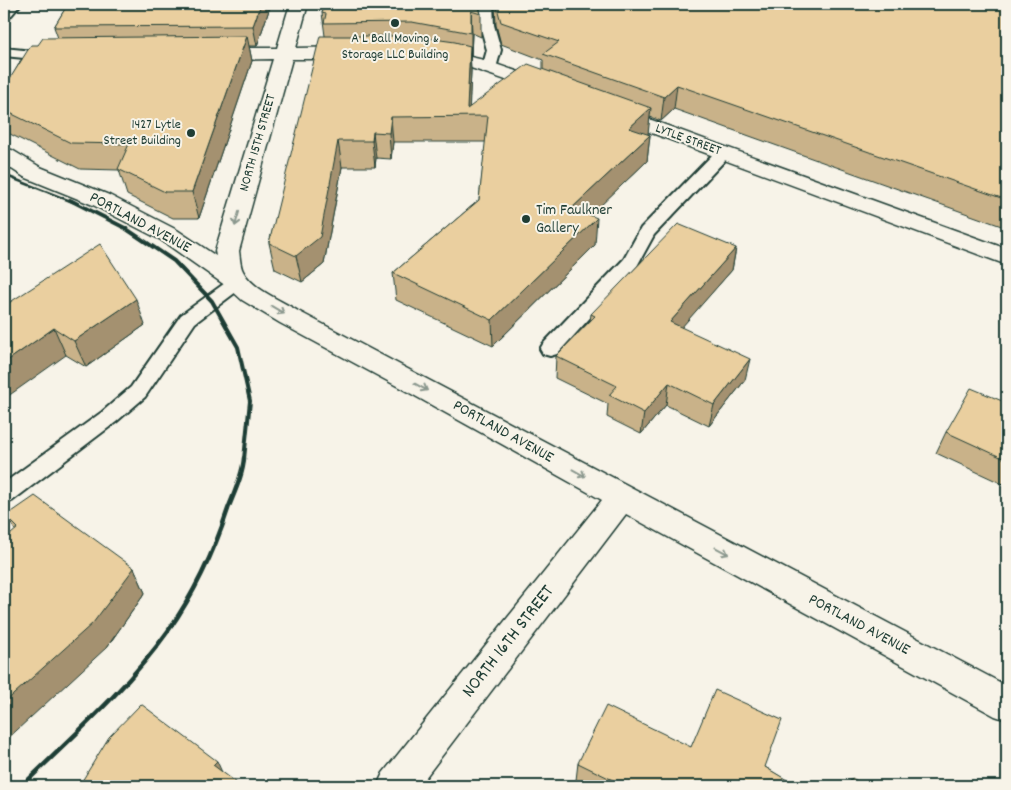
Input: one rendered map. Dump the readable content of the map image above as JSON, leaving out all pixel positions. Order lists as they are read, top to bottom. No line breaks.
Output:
{"streets":{"street":["LYTLE STREET","NORTH 15TH STREET","PORTLAND AVENUE","NORTH 16TH STREET"]},"crossings":[["NORTH 15TH STREET","PORTLAND AVENUE"],["PORTLAND AVENUE","NORTH 16TH STREET"]],"one_way":["NORTH 15TH STREET","PORTLAND AVENUE"],"places":["A L Ball Moving & Storage LLC Building","1427 Lytle Street Building","Tim Faulkner Gallery"]}
